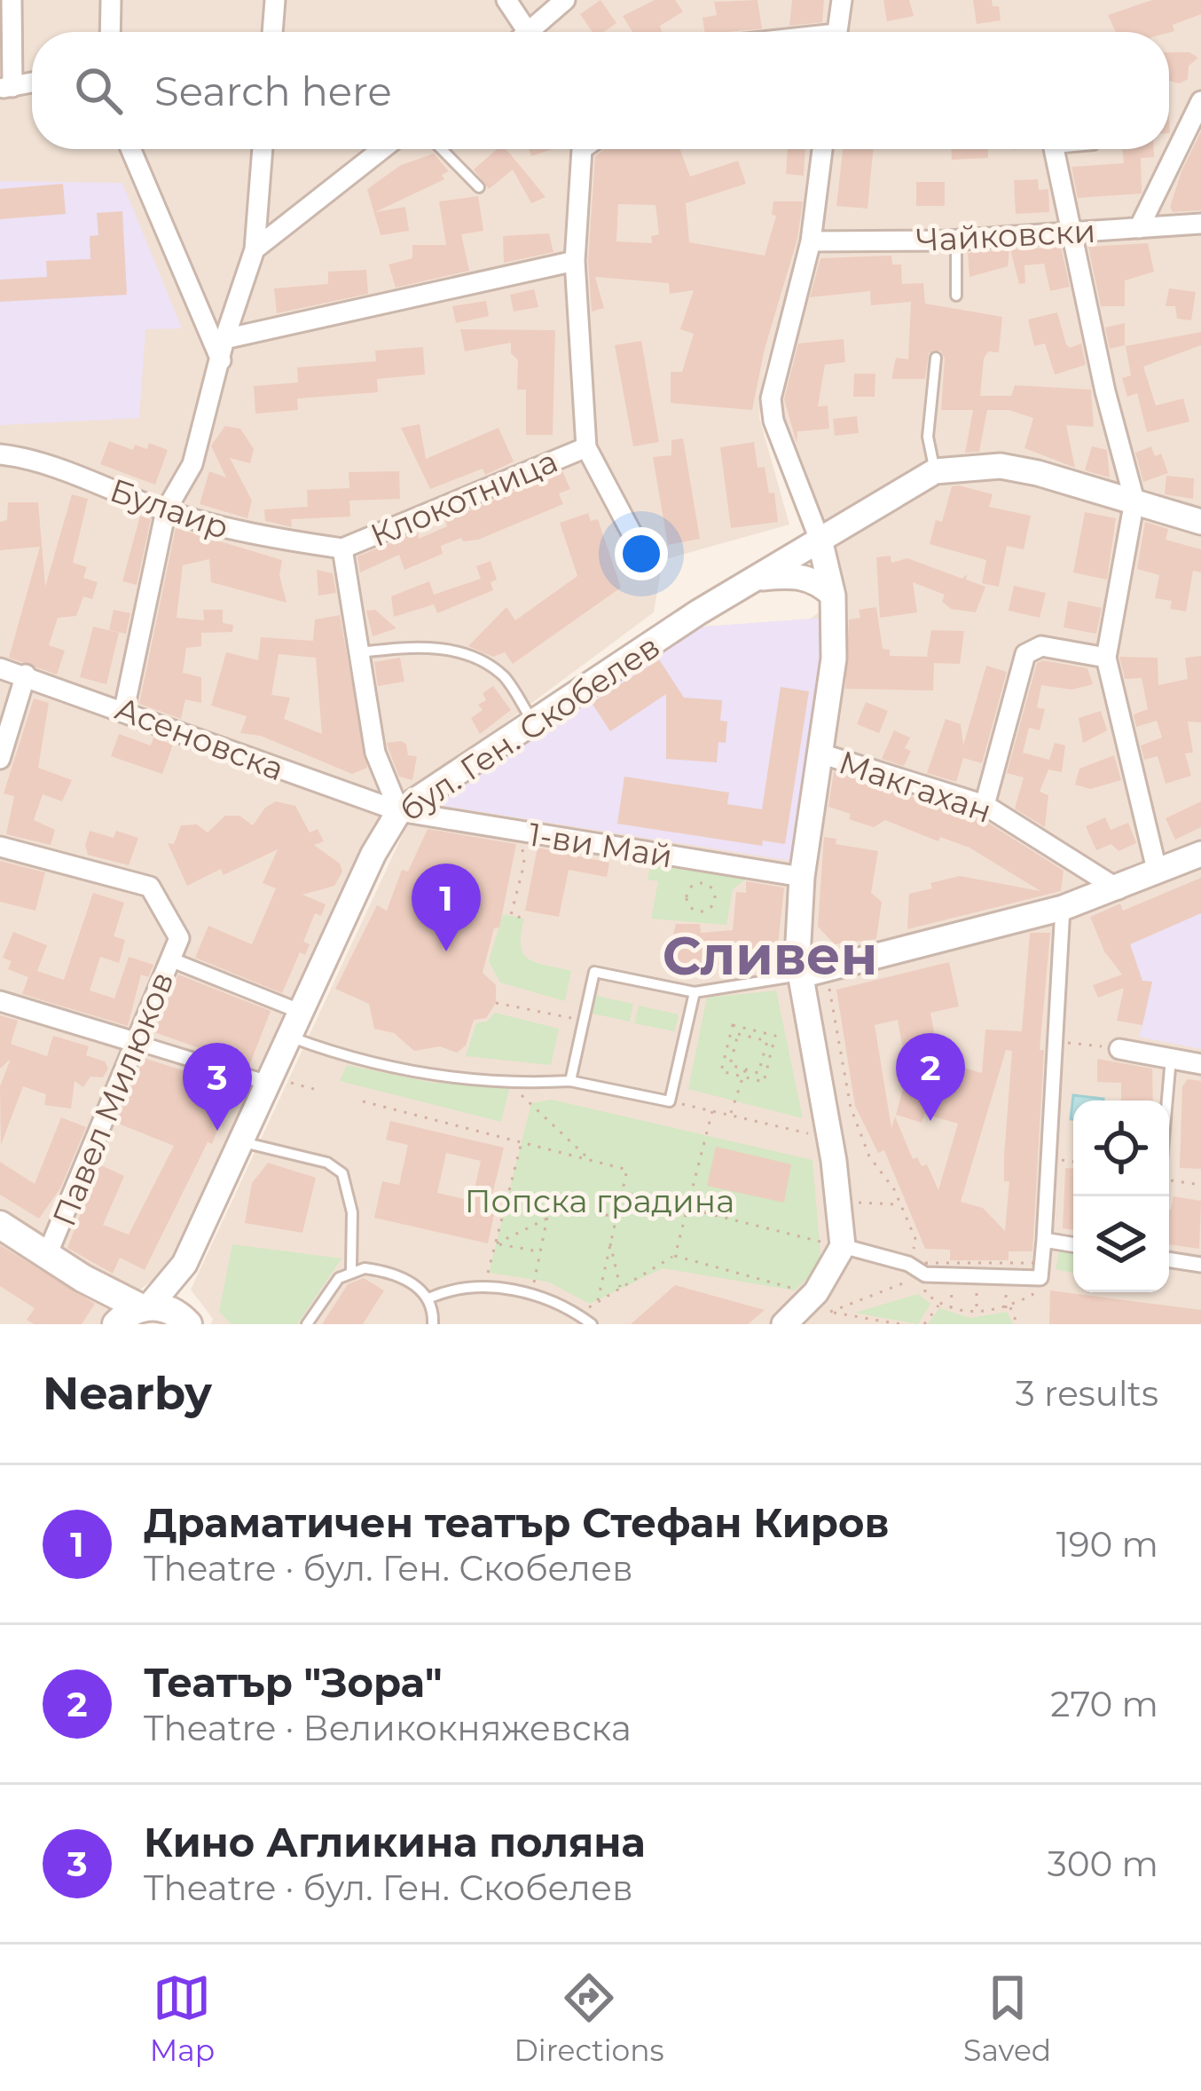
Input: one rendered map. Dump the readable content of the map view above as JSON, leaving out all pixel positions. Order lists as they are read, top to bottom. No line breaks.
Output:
{"streets":{"street":["Чайковски","Клокотница","Булаир","бул. Ген. Скобелев","Асеновска","Макгахан","1-ви Май","Павел Милюков"]},"crossings":[["Клокотница","Булаир"],["бул. Ген. Скобелев","Асеновска"],["бул. Ген. Скобелев","1-ви Май"],["Асеновска","1-ви Май"]],"districts":["Сливен"],"parks":["Попска градина"],"page":{"search":"Search here","pins":["1","2","3"],"heading":["Nearby","3 results"],"list":[{"mark":"1","name":"Драматичен театър Стефан Киров","note":"Theatre · бул. Ген. Скобелев","value":"190 m"},{"mark":"2","name":"Театър \"Зора\"","note":"Theatre · Великокняжевска","value":"270 m"},{"mark":"3","name":"Кино Агликина поляна","note":"Theatre · бул. Ген. Скобелев","value":"300 m"}],"nav":["Map","Directions","Saved"]}}
